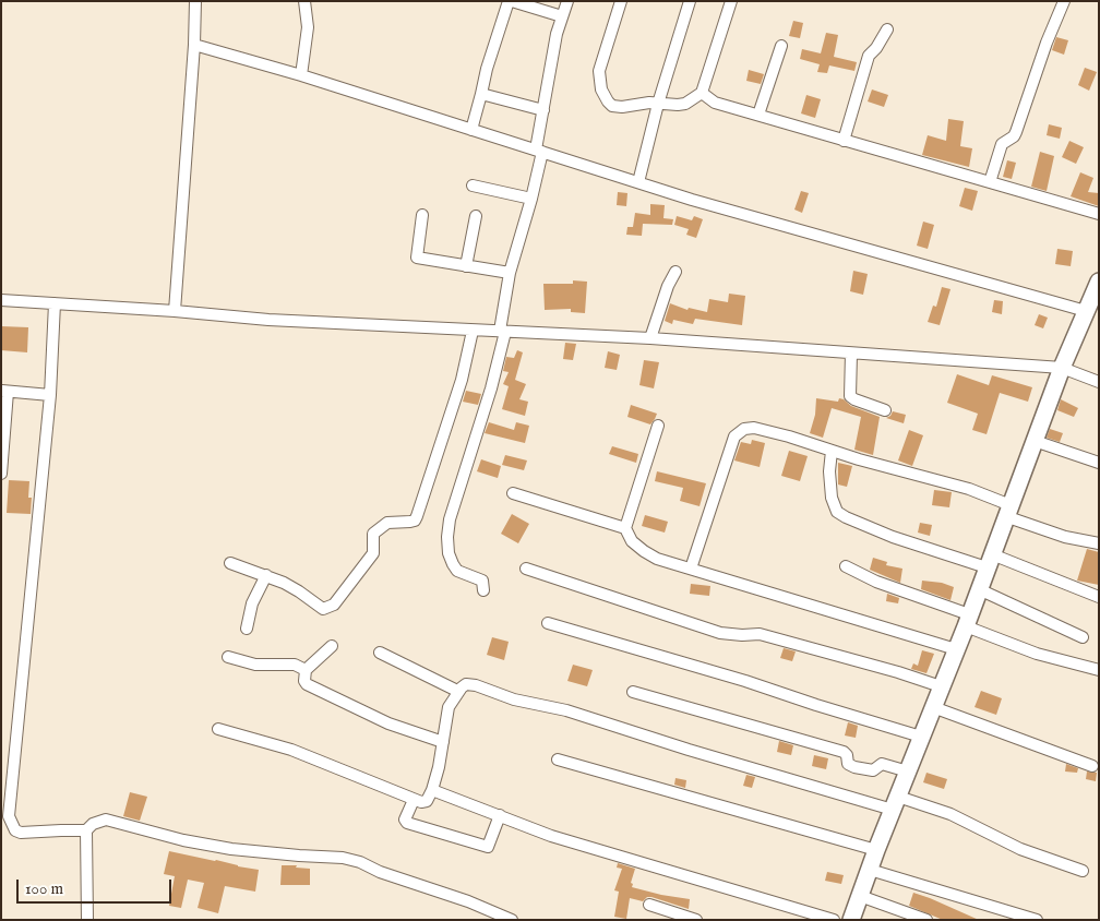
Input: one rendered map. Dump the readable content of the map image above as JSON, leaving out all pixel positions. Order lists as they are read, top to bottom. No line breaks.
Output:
{"scale_bar":"100 m"}
